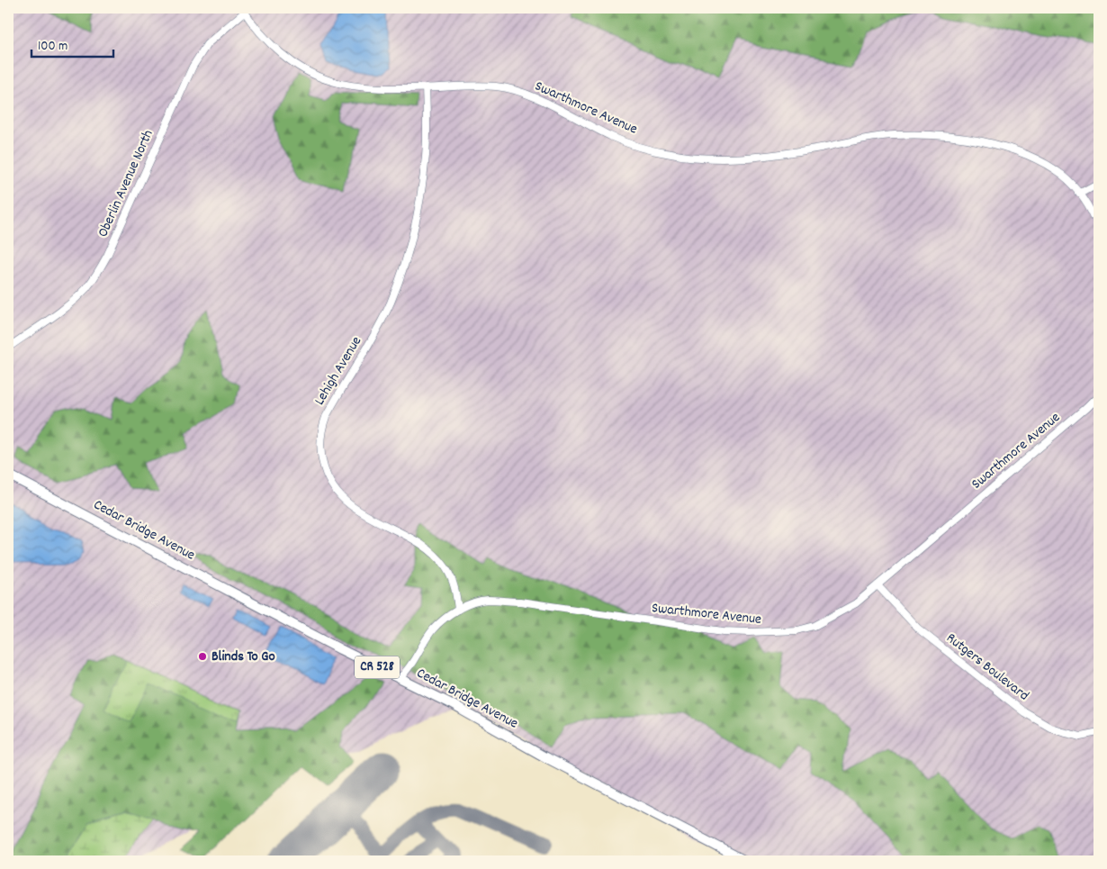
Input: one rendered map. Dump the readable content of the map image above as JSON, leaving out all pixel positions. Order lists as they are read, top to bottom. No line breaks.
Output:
{"streets":{"main road":["Cedar Bridge Avenue","CR 528"],"street":["Swarthmore Avenue","Oberlin Avenue North","Lehigh Avenue","Rutgers Boulevard"]},"crossings":[["Swarthmore Avenue","Oberlin Avenue North"],["Swarthmore Avenue","Lehigh Avenue"],["Swarthmore Avenue","Cedar Bridge Avenue"],["Swarthmore Avenue","Rutgers Boulevard"]],"places":["Blinds To Go"],"scale_bar":"100 m"}
